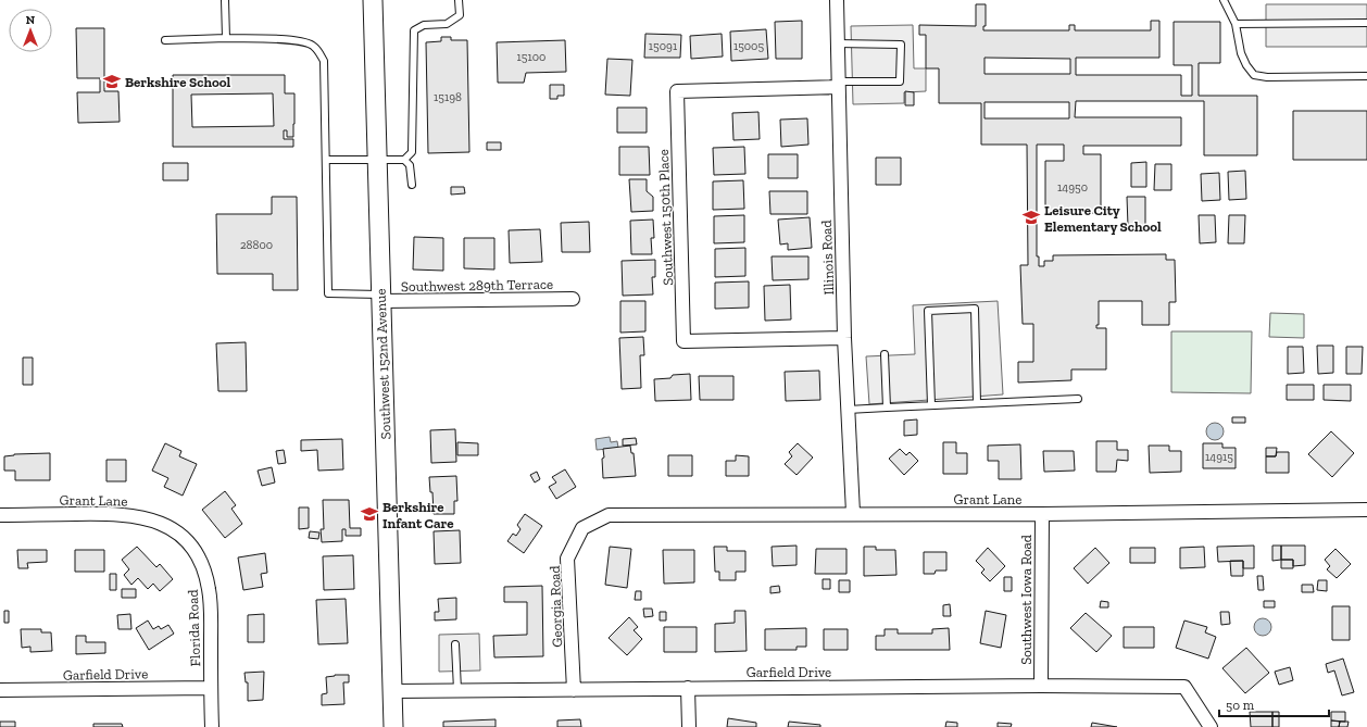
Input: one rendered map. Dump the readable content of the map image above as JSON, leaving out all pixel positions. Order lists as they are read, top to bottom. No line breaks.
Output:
{"streets":{"street":["Southwest 150th Place","Illinois Road","Southwest 289th Terrace","Southwest 152nd Avenue","Grant Lane","Southwest Iowa Road","Georgia Road","Florida Road","Garfield Drive"]},"crossings":[["Southwest 150th Place","Illinois Road"],["Illinois Road","Grant Lane"],["Southwest 289th Terrace","Southwest 152nd Avenue"],["Southwest 152nd Avenue","Garfield Drive"],["Grant Lane","Southwest Iowa Road"],["Grant Lane","Georgia Road"],["Grant Lane","Florida Road"],["Southwest Iowa Road","Garfield Drive"],["Georgia Road","Garfield Drive"],["Florida Road","Garfield Drive"]],"places":{"school or university":["Berkshire School","Leisure City Elementary School","Berkshire Infant Care"]},"house_numbers":["15091","15005","15100","15198","14950","28800","14915"],"scale_bar":"50 m","north":"top"}
